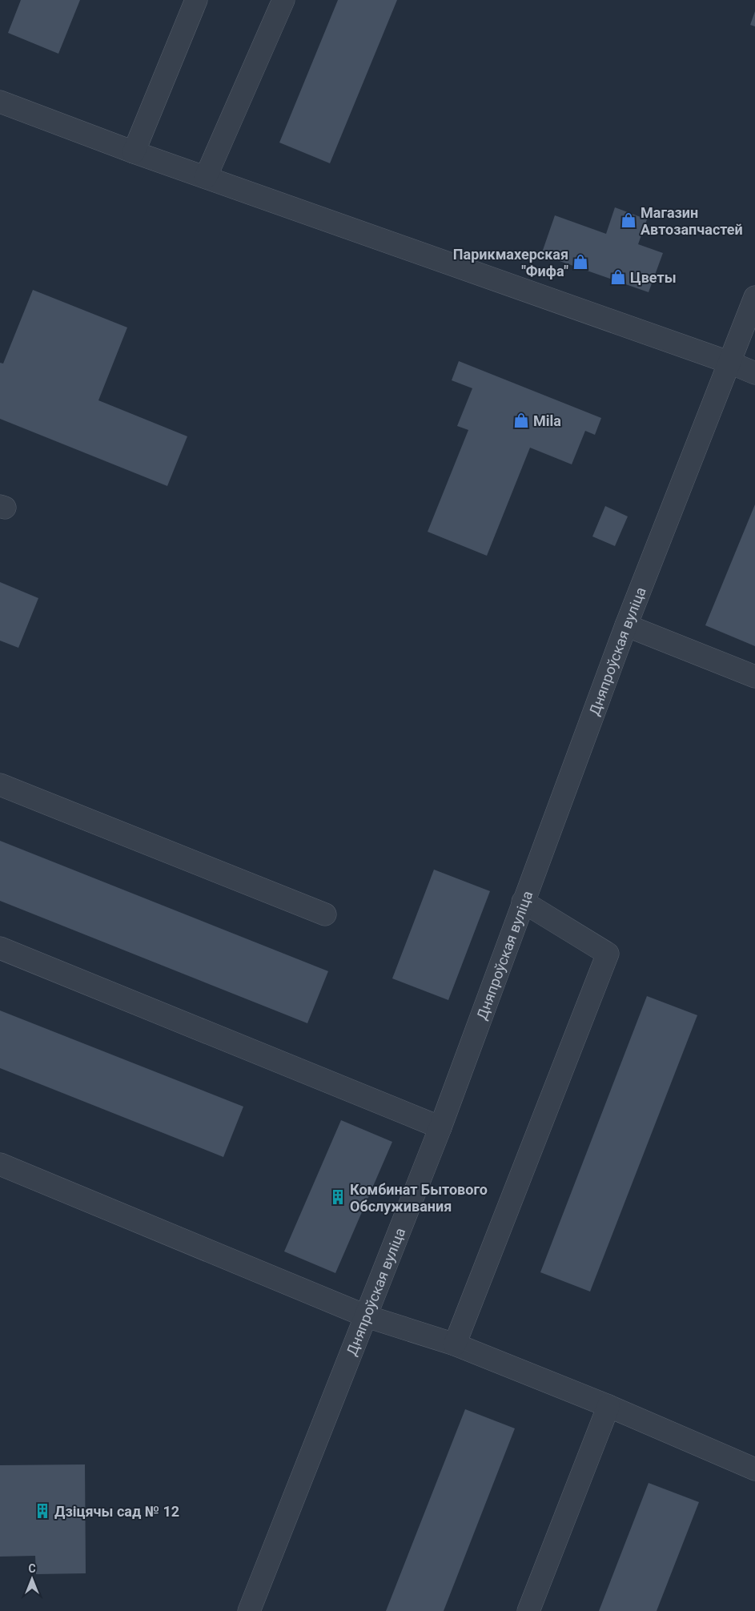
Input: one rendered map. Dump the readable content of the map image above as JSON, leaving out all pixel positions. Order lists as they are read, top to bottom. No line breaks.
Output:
{"streets":{"street":["Дняпроўская вуліца"]},"places":{"shop":["Магазин Автозапчастей","Парикмахерская \"Фифа\"","Цветы","Mila"],"building":["Комбинат Бытового Обслуживания","Дзіцячы сад № 12"]},"north":"top"}
